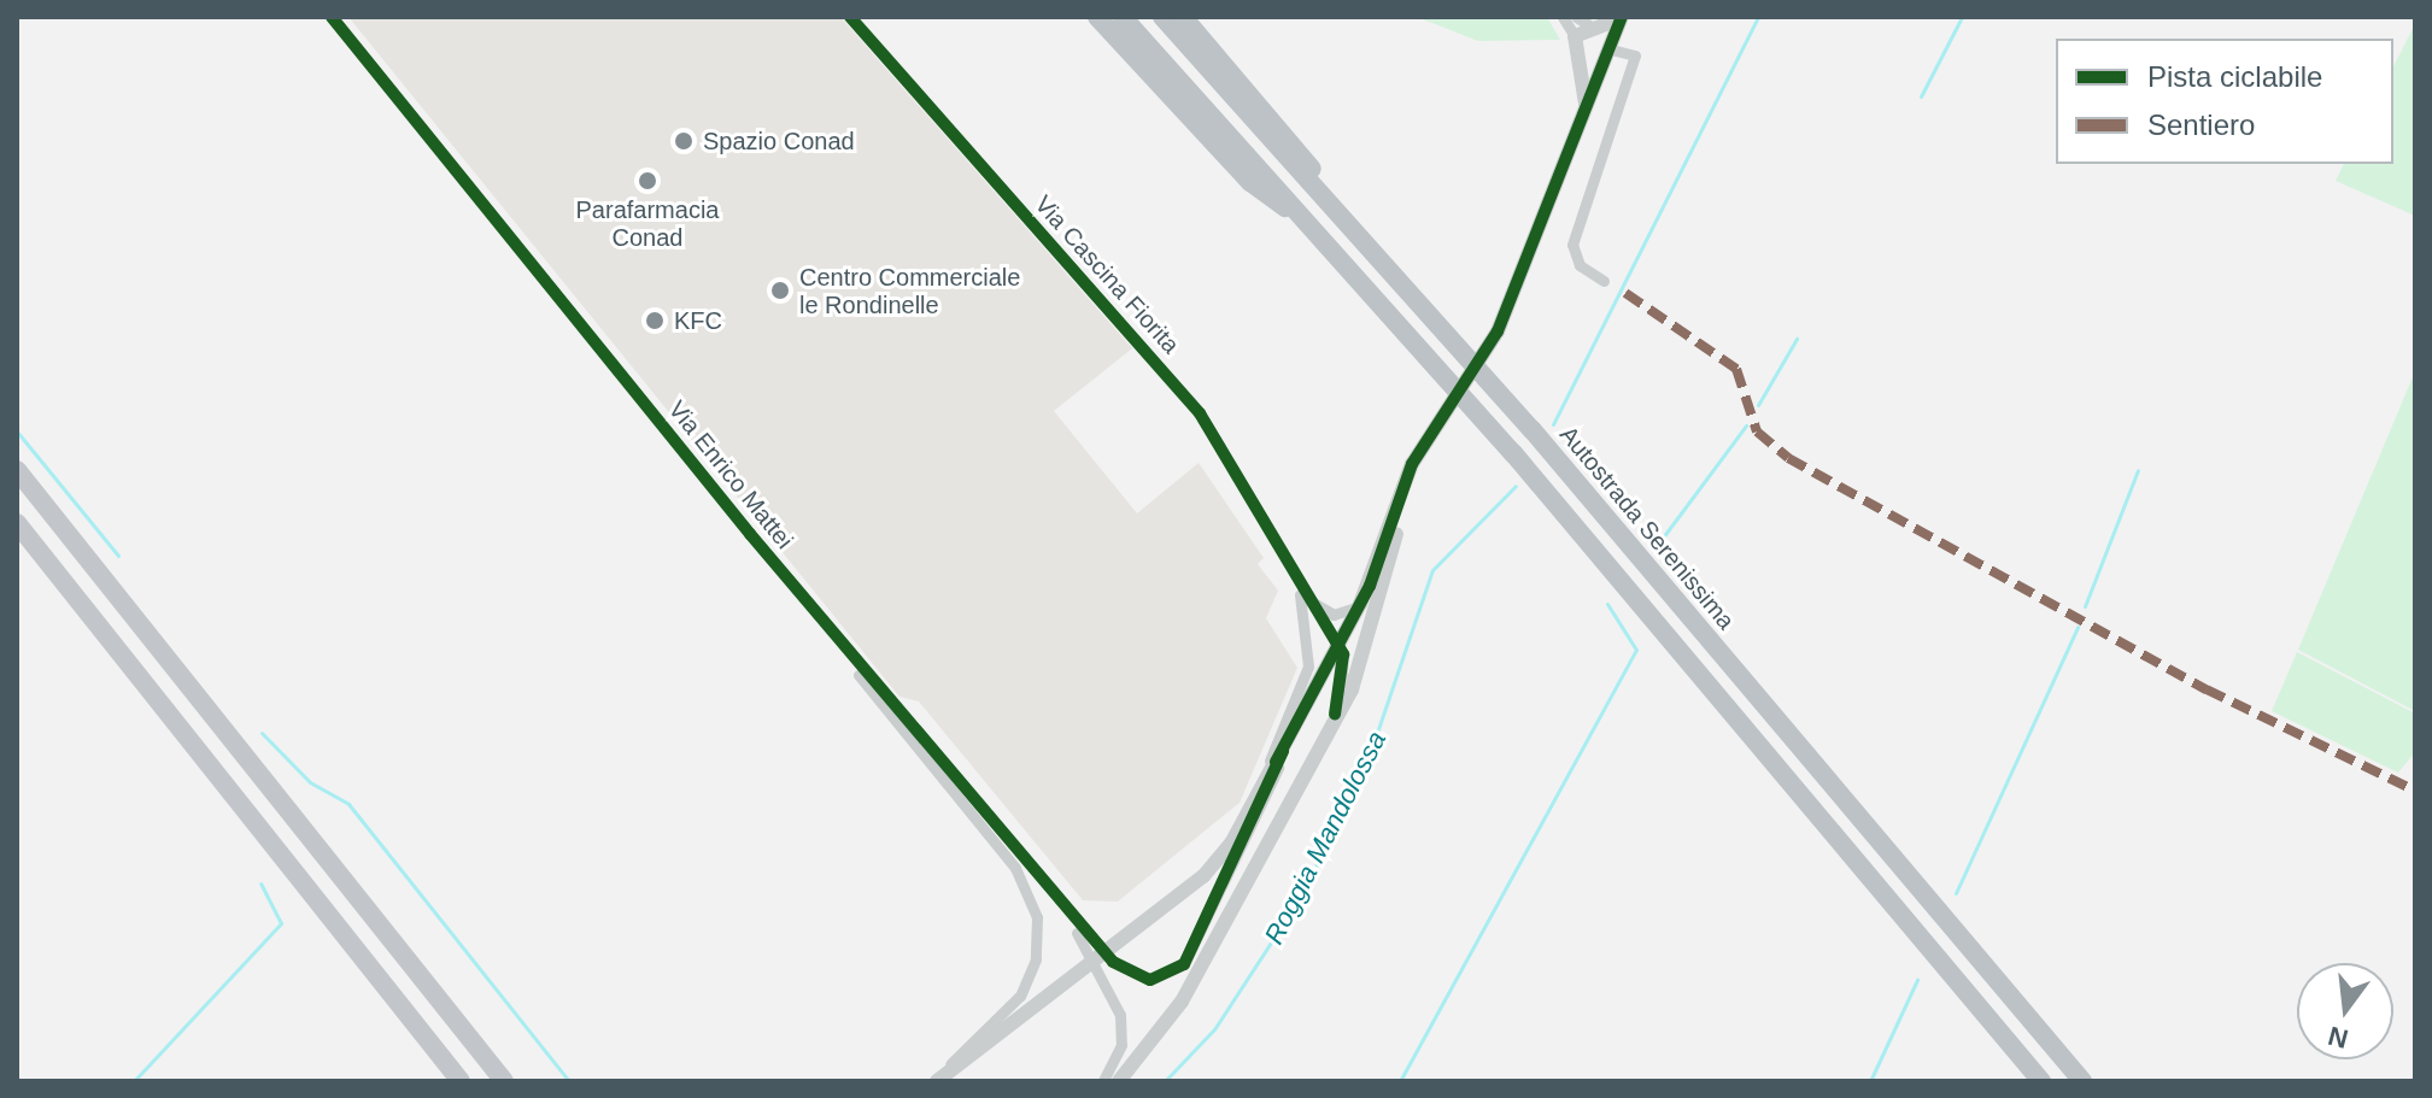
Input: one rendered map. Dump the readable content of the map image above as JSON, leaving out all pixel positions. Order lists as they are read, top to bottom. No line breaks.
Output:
{"streets":{"highway":["Autostrada Serenissima"],"street":["Via Cascina Fiorita","Via Enrico Mattei"]},"water":["Roggia Mandolossa"],"places":["Spazio Conad","Parafarmacia Conad","Centro Commerciale le Rondinelle","KFC"],"legend":["Pista ciclabile","Sentiero"],"north":"bottom"}
